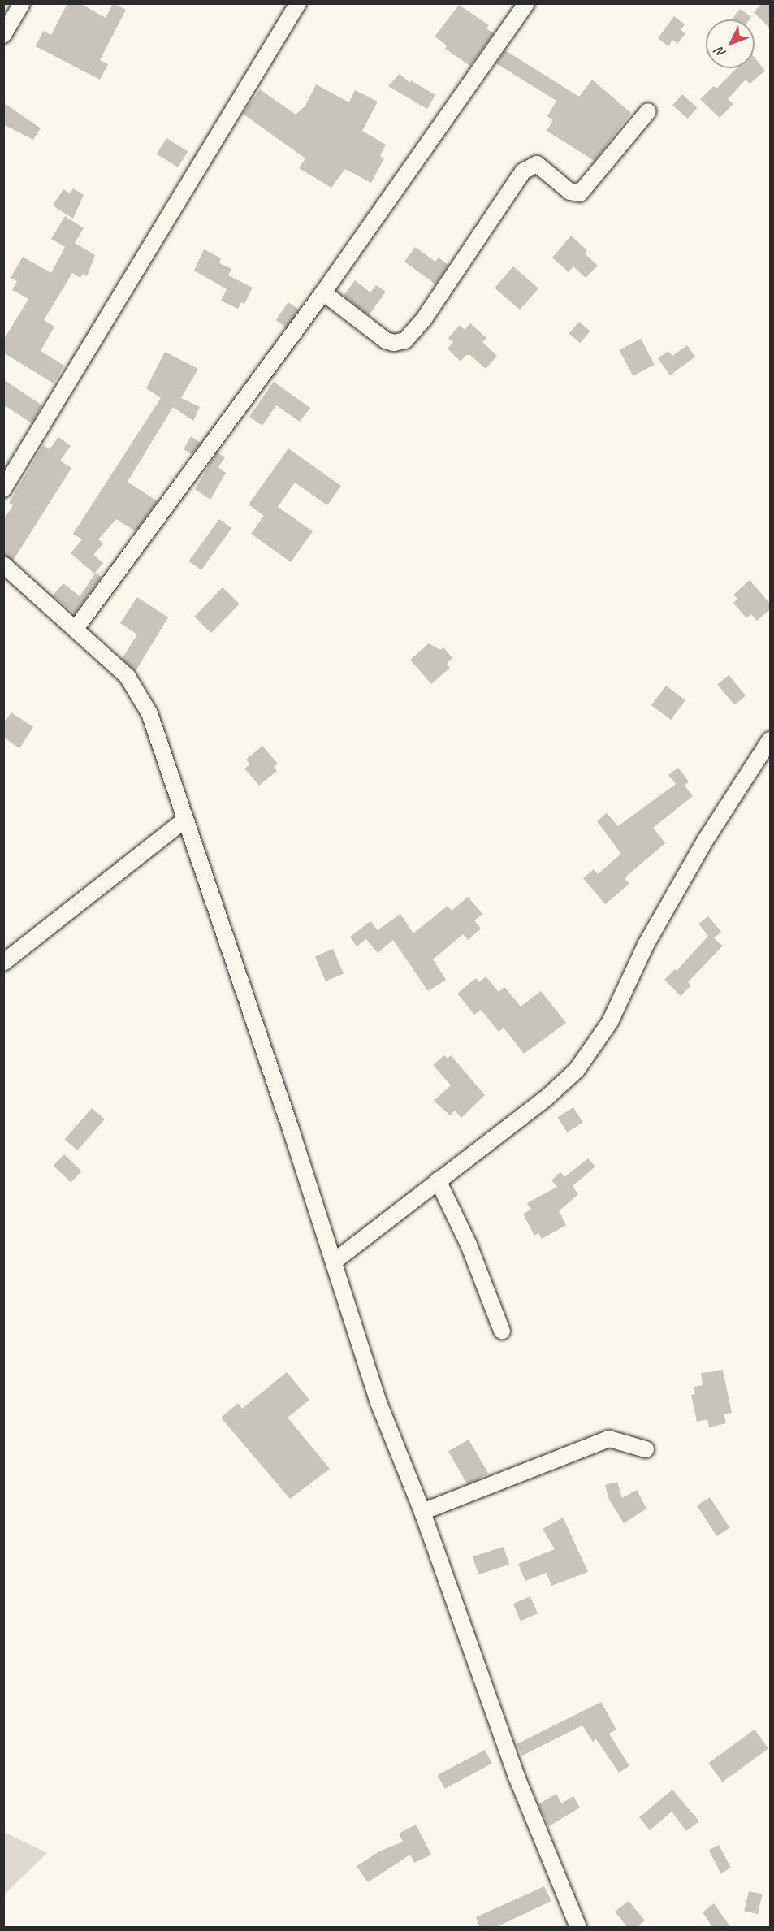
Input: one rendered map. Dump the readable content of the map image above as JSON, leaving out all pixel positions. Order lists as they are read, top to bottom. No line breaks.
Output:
{"north":"bottom left"}
